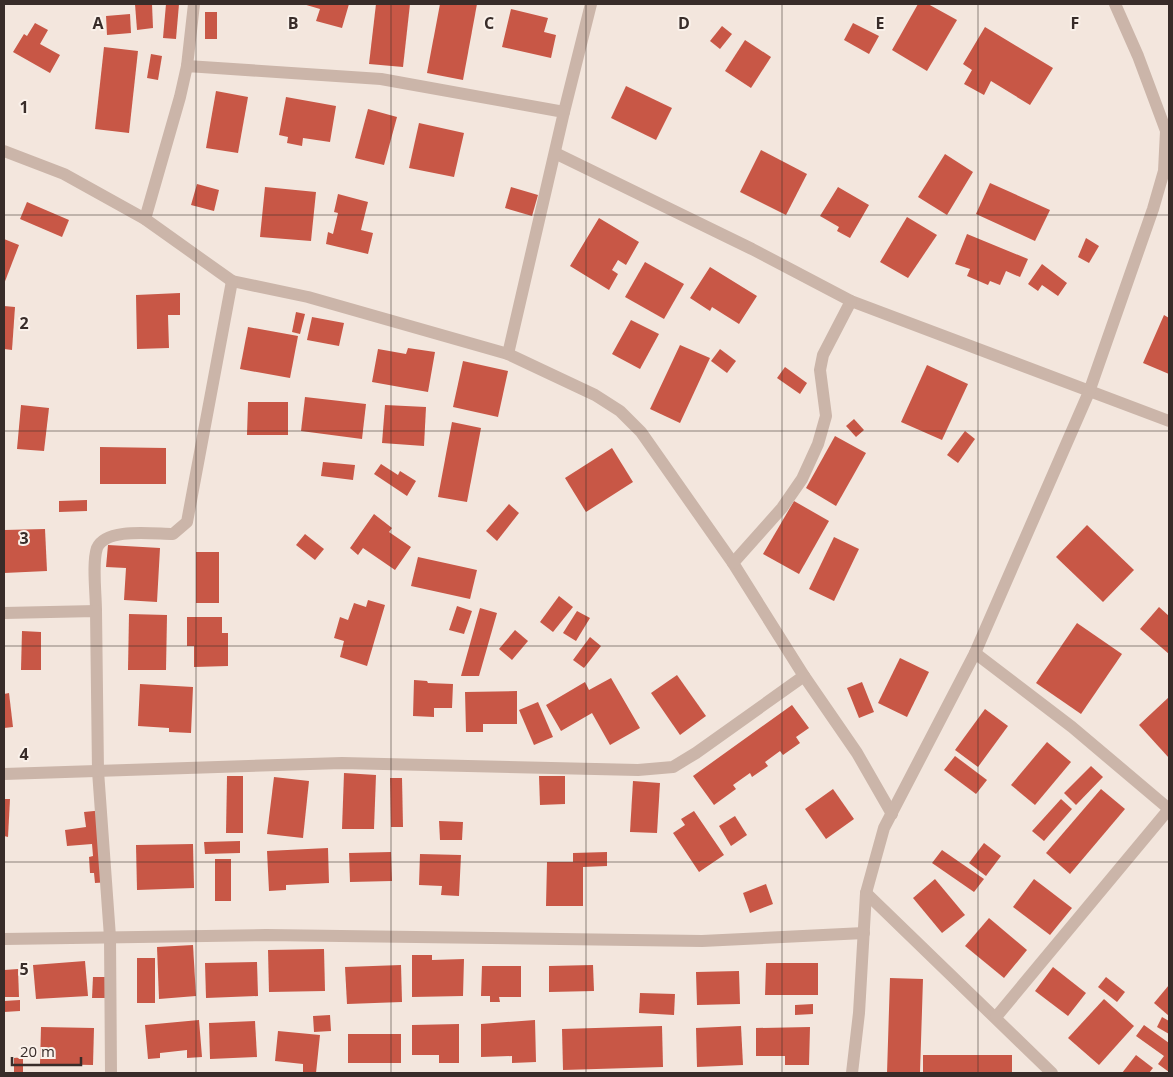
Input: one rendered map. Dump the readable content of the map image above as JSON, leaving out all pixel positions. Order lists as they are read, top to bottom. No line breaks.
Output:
{"scale_bar":"20 m","grid":{"columns":["A","B","C","D","E","F"],"rows":["1","2","3","4","5"]}}
